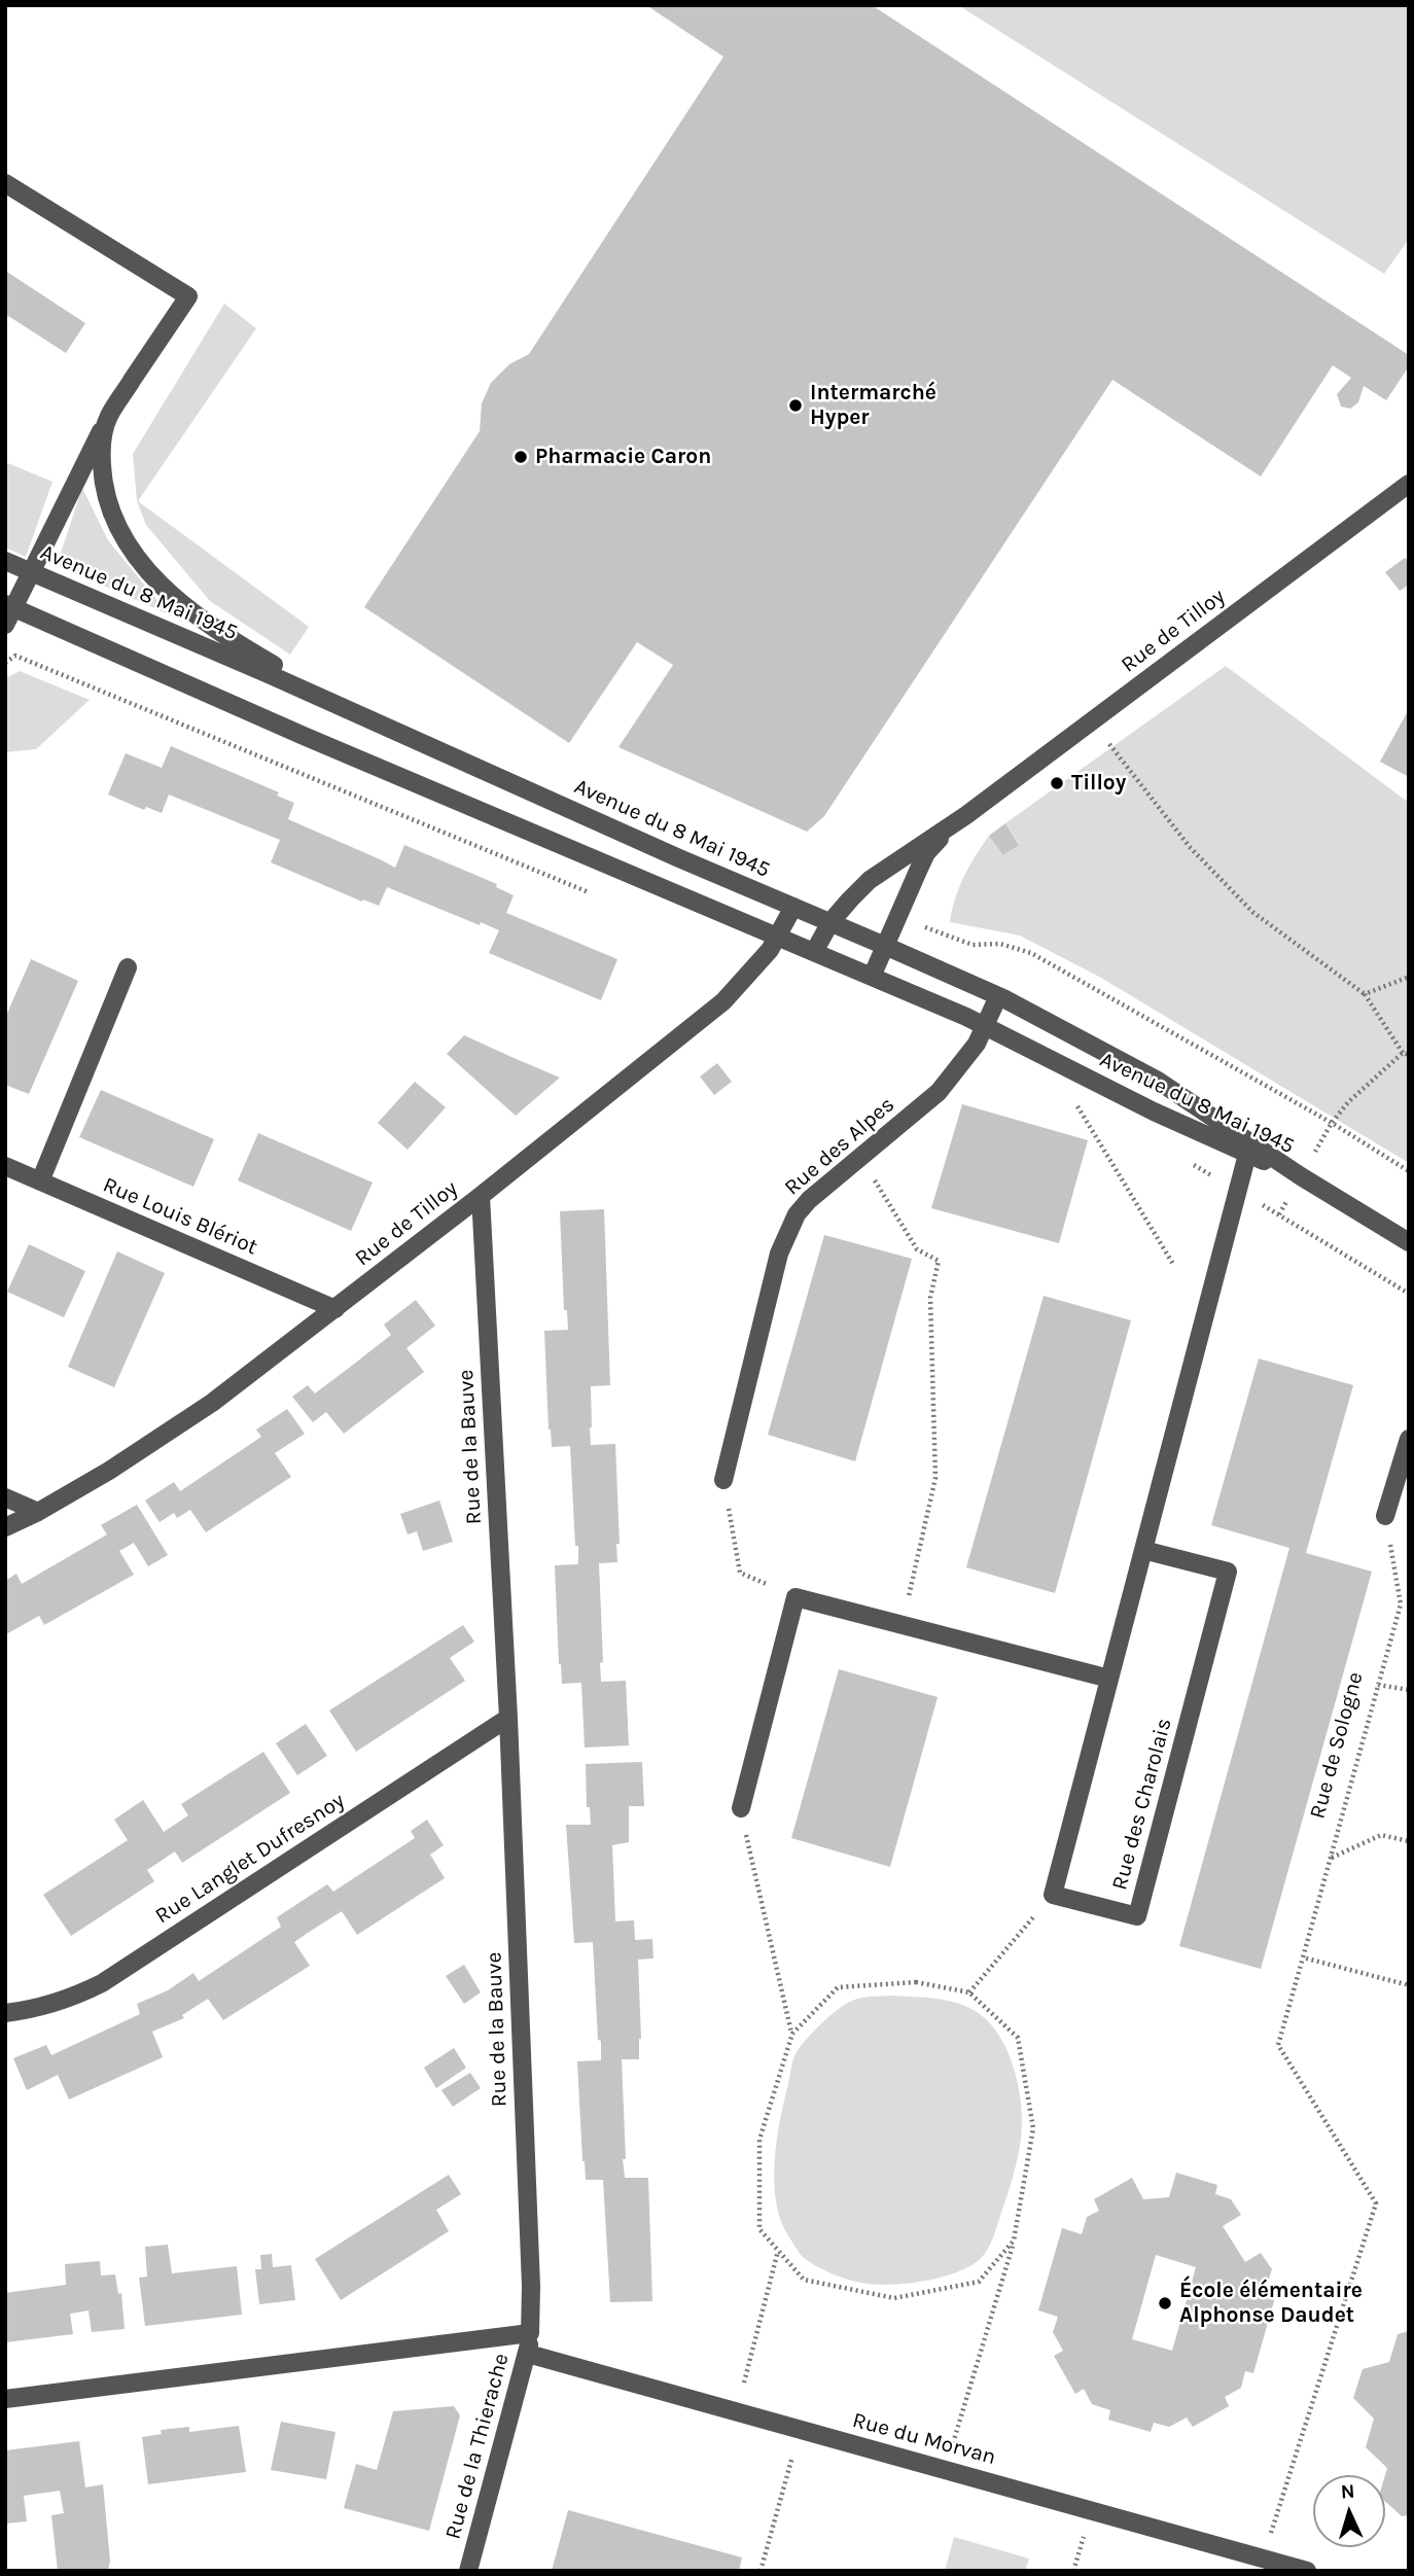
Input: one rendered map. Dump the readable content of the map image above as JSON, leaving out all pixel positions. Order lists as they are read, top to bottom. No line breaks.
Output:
{"streets":{"street":["Avenue du 8 Mai 1945","Rue de Tilloy","Rue des Alpes","Rue Louis Blériot","Rue de la Bauve","Rue des Charolais","Rue Langlet Dufresnoy","Rue du Morvan","Rue de la Thierache"],"path":["Rue de Sologne"]},"crossings":[["Avenue du 8 Mai 1945","Rue de Tilloy"],["Avenue du 8 Mai 1945","Rue des Alpes"],["Rue de Tilloy","Rue Louis Blériot"],["Rue de Tilloy","Rue de la Bauve"],["Rue de la Bauve","Rue Langlet Dufresnoy"],["Rue de la Bauve","Rue de la Thierache"],["Rue de Sologne","Rue du Morvan"],["Rue du Morvan","Rue de la Thierache"]],"places":["Intermarché Hyper","Pharmacie Caron","Tilloy","École élémentaire Alphonse Daudet"],"north":"top"}
